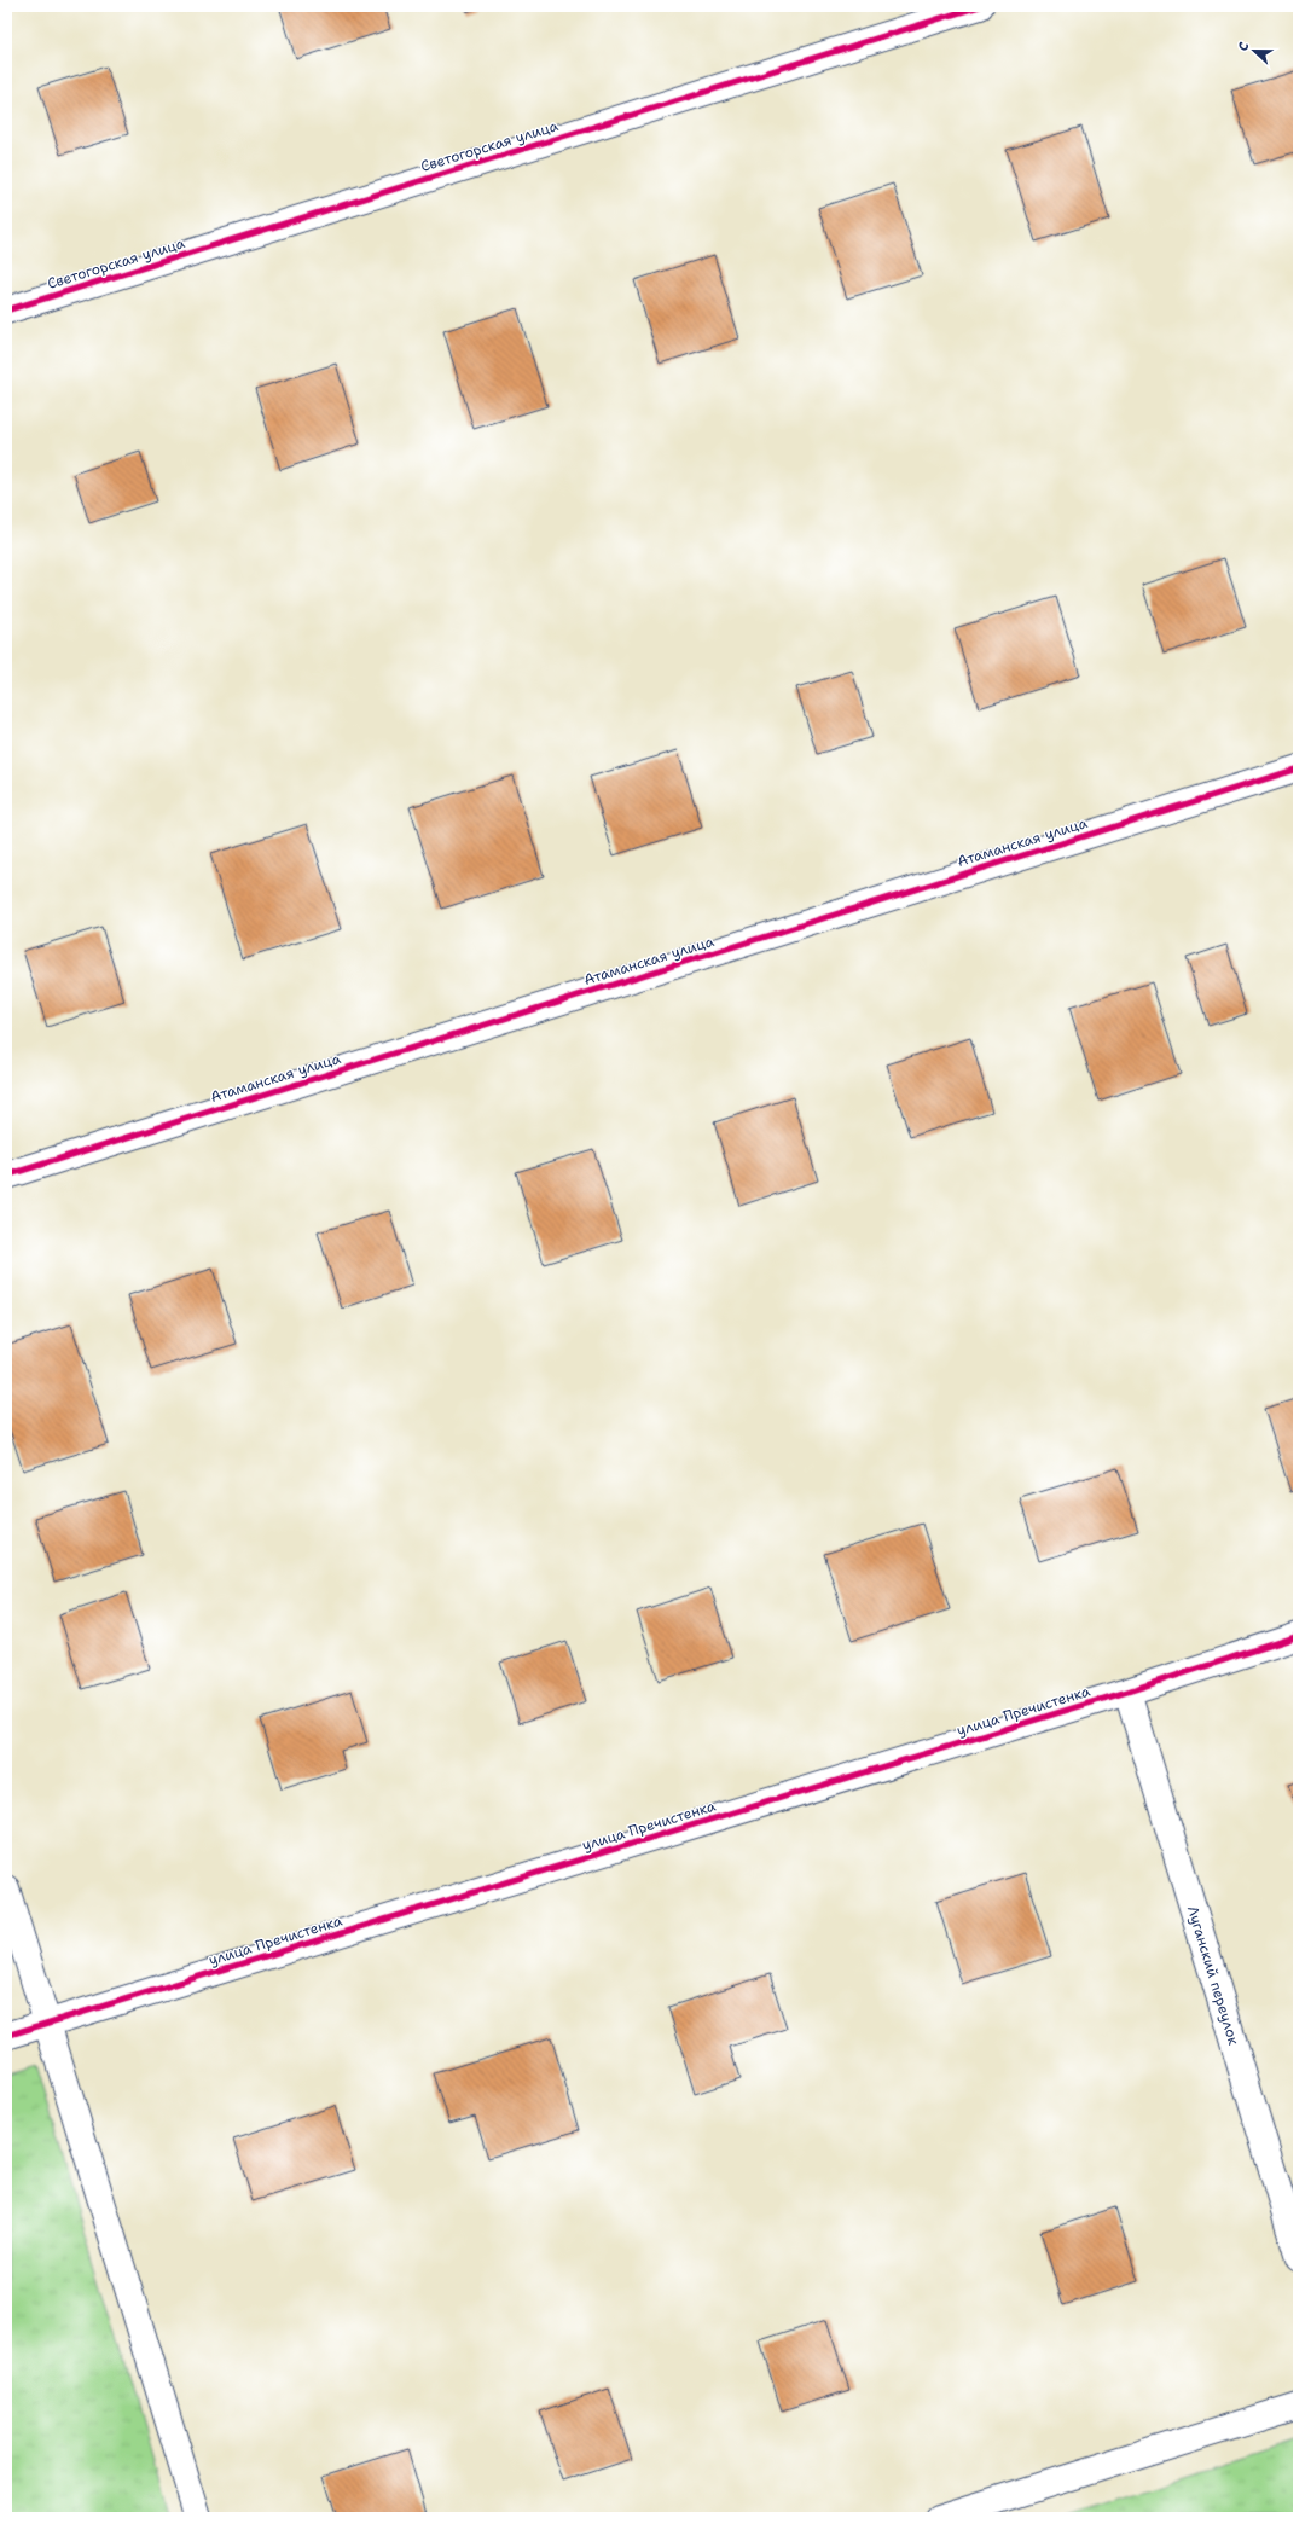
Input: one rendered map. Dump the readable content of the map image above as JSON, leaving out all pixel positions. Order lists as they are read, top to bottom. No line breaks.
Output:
{"streets":{"street":["Светогорская улица","Атаманская улица","улица Пречистенка","Луганский переулок"]},"crossings":[["улица Пречистенка","Луганский переулок"]],"north":"left"}
